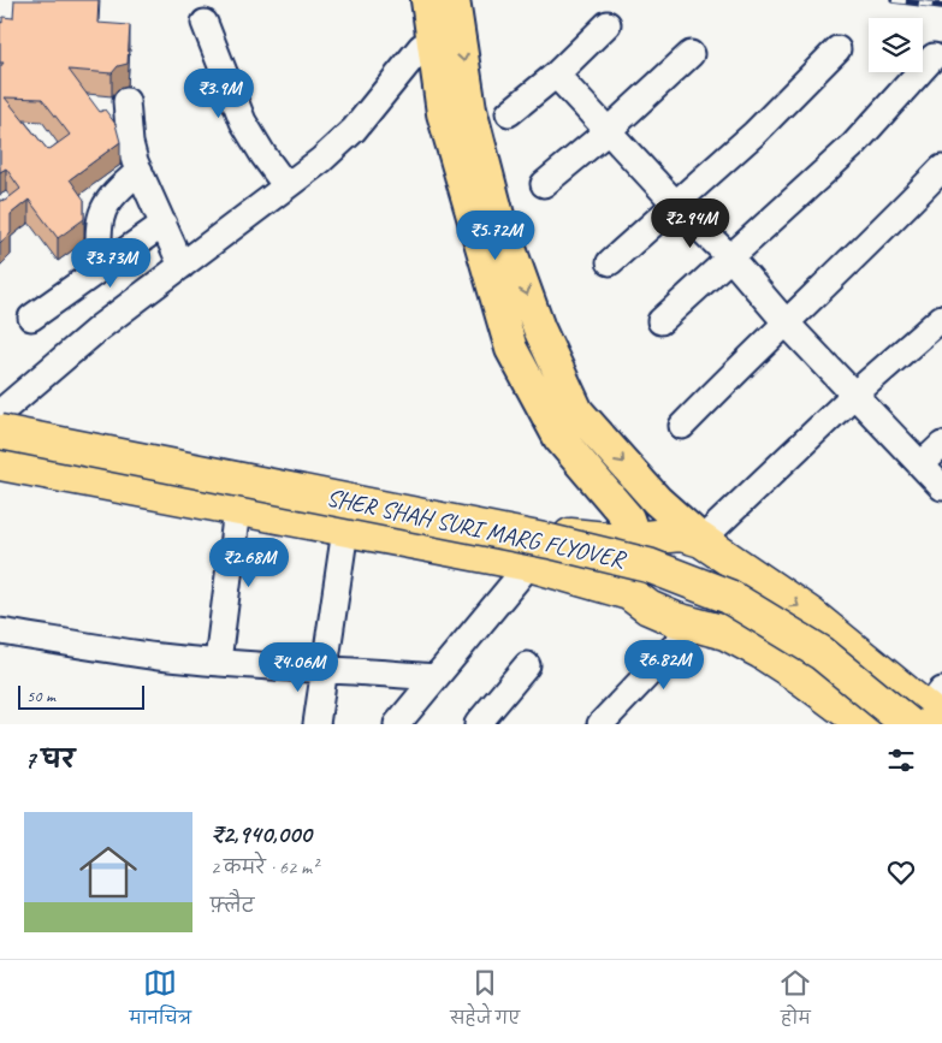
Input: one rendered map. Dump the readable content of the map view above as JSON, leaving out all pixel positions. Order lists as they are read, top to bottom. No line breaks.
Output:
{"streets":{"highway":["SHER SHAH SURI MARG FLYOVER"]},"scale_bar":"50 m","page":{"price":["₹3.9M","₹2.94M","₹5.72M","₹3.73M","₹2.68M","₹6.82M","₹4.06M"],"scale":"50 m","heading":"7 घर","list":[{"name":"₹2,940,000","note":"2 कमरे · 62 m² · फ़्लैट"}],"tabs":["मानचित्र","सहेजे गए","होम"]}}
